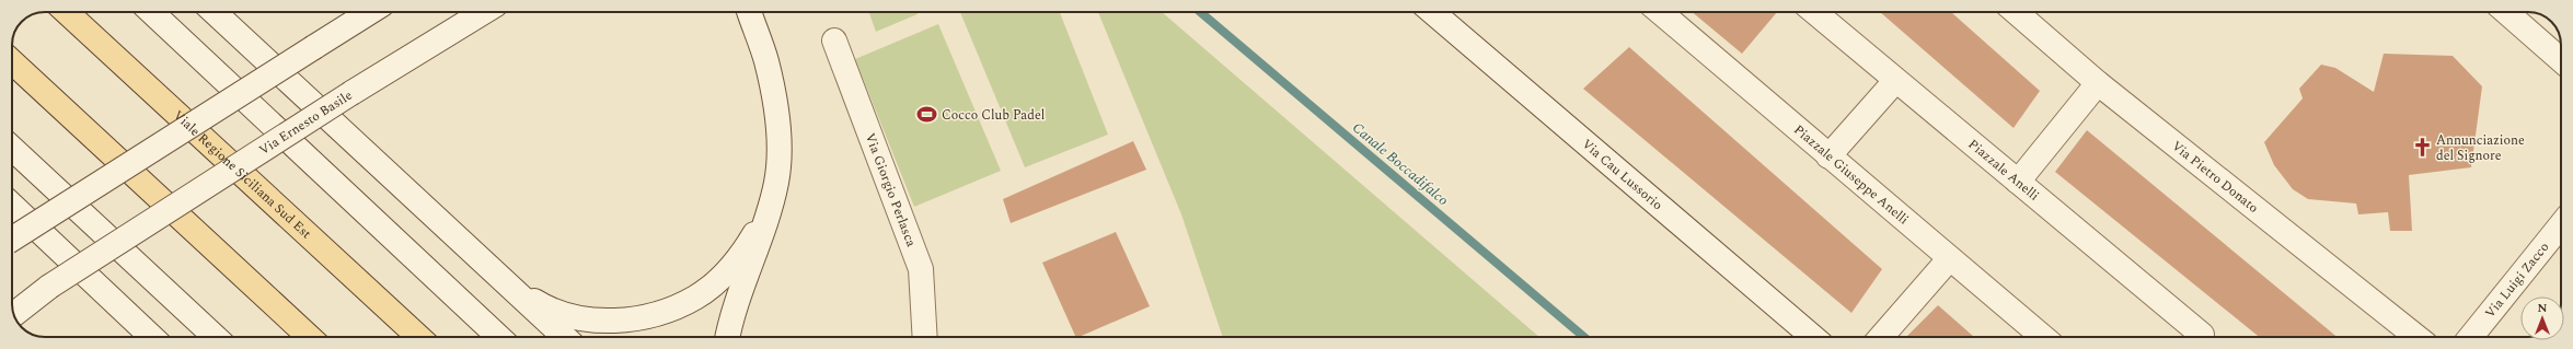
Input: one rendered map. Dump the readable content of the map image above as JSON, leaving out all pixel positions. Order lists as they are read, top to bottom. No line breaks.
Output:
{"streets":{"main road":["Viale Regione Siciliana Sud Est"],"street":["Via Ernesto Basile","Piazzale Anelli","Via Cau Lussorio","Piazzale Giuseppe Anelli","Via Pietro Donato","Via Giorgio Perlasca","Via Luigi Zacco"]},"water":["Canale Boccadifalco"],"places":{"sports":["Cocco Club Padel"],"church":["Annunciazione del Signore"]},"north":"top"}
